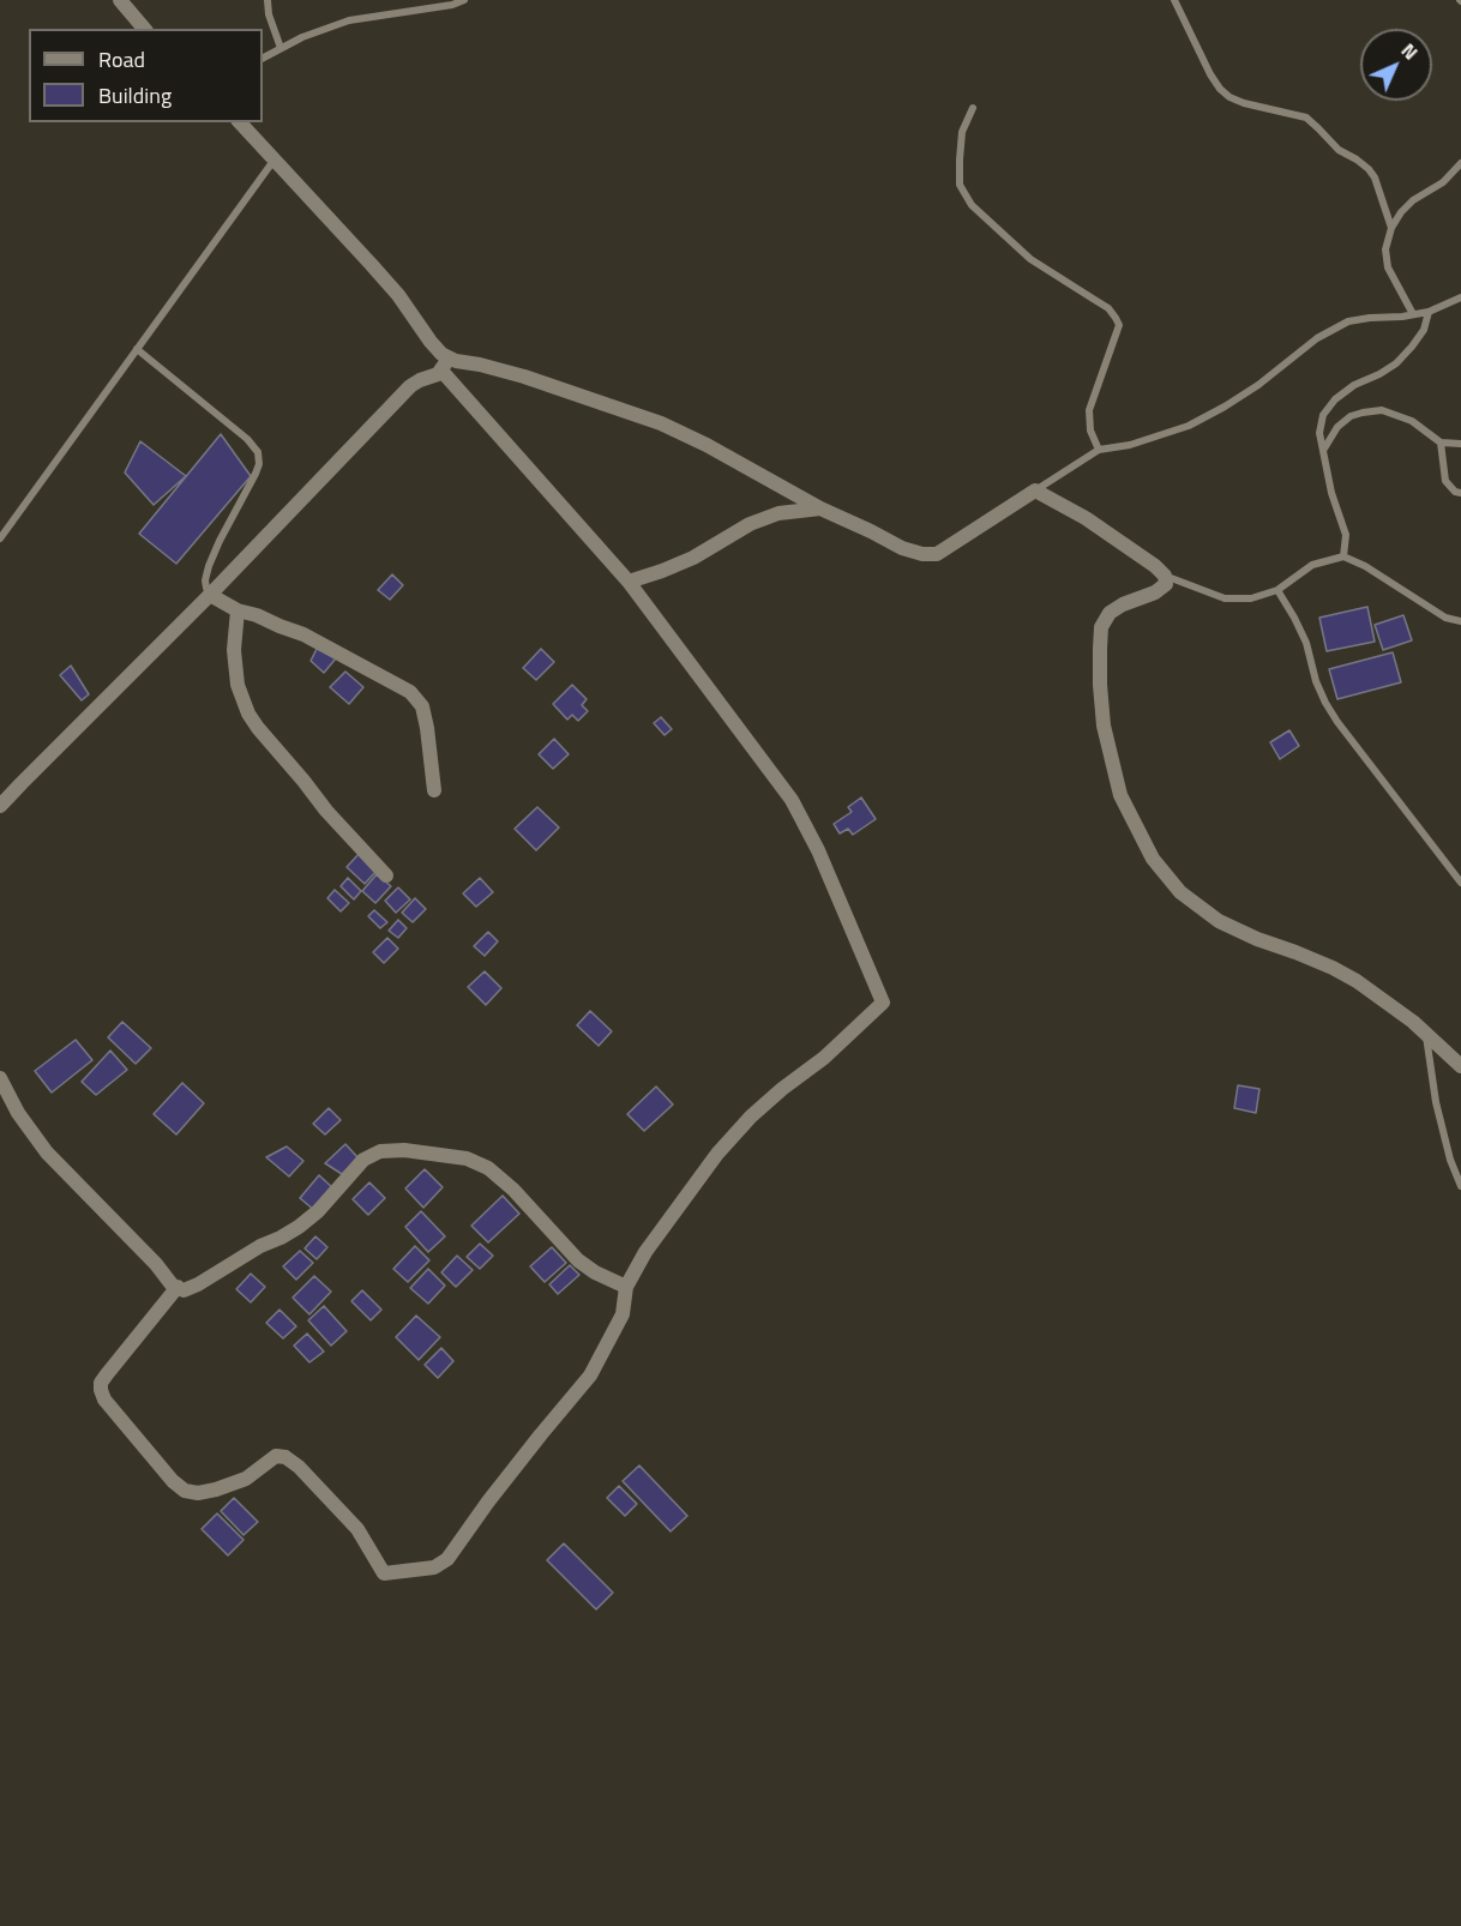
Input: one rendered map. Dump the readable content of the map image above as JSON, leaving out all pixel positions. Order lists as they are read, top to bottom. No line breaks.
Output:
{"legend":["Road","Building"],"north":"top right"}
